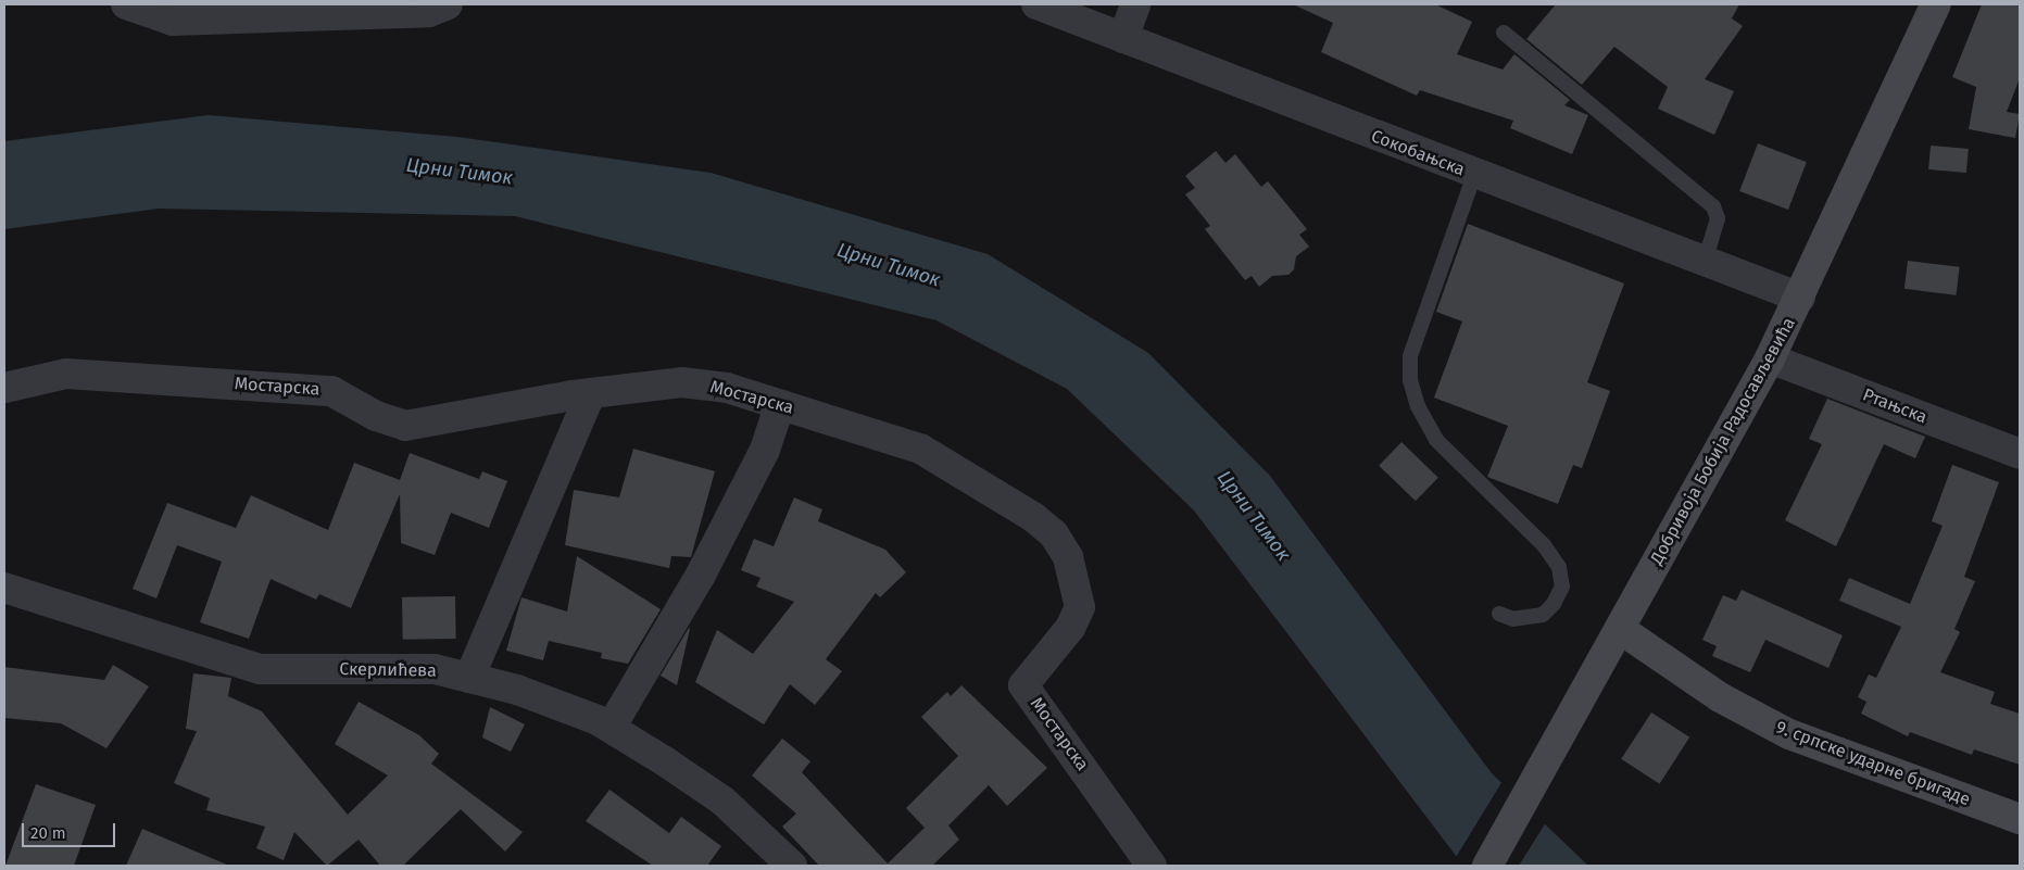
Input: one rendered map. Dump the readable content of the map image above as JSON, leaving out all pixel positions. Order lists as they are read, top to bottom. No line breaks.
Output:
{"streets":{"street":["Сокобањска","Мостарска","Ртањска","Добривоја Бобија Радосављевића","Скерлићева","9. српске ударне бригаде"]},"crossings":[["Сокобањска","Добривоја Бобија Радосављевића"],["Ртањска","Добривоја Бобија Радосављевића"],["Добривоја Бобија Радосављевића","9. српске ударне бригаде"]],"water":["Црни Тимок"],"scale_bar":"20 m"}
